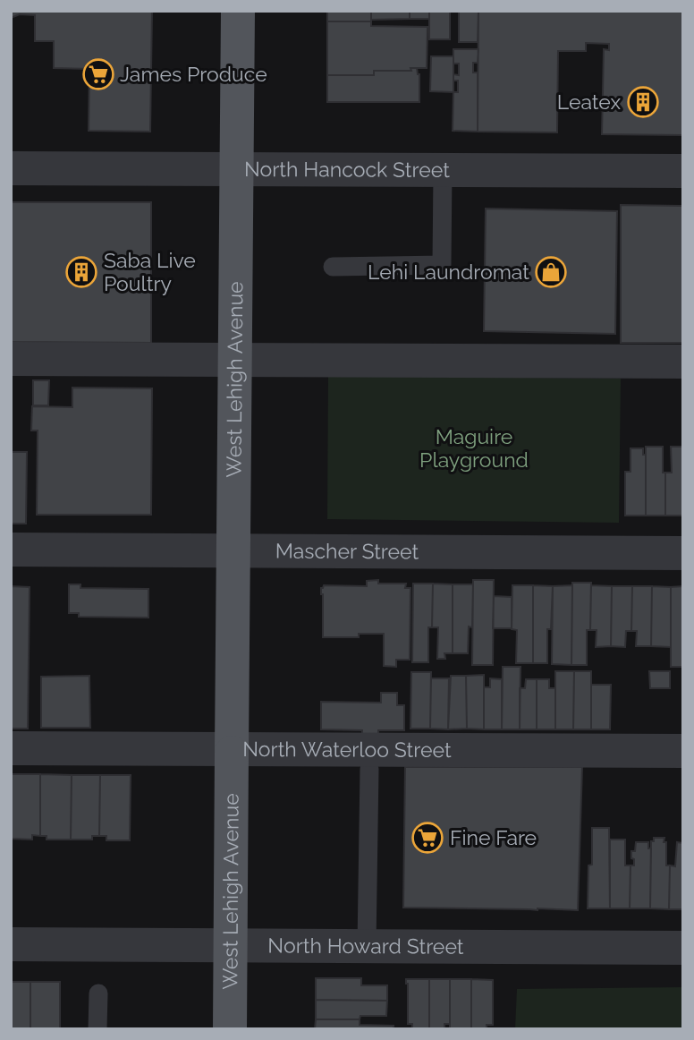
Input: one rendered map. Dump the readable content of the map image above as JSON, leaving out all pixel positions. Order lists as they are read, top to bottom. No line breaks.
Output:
{"streets":{"main road":["West Lehigh Avenue"],"street":["North Hancock Street","Mascher Street","North Waterloo Street","North Howard Street"]},"crossings":[["North Hancock Street","West Lehigh Avenue"],["West Lehigh Avenue","Mascher Street"],["West Lehigh Avenue","North Waterloo Street"],["West Lehigh Avenue","North Howard Street"]],"parks":["Maguire Playground"],"places":{"supermarket":["James Produce","Fine Fare"],"building":["Leatex","Saba Live Poultry"],"shop":["Lehi Laundromat"]}}
